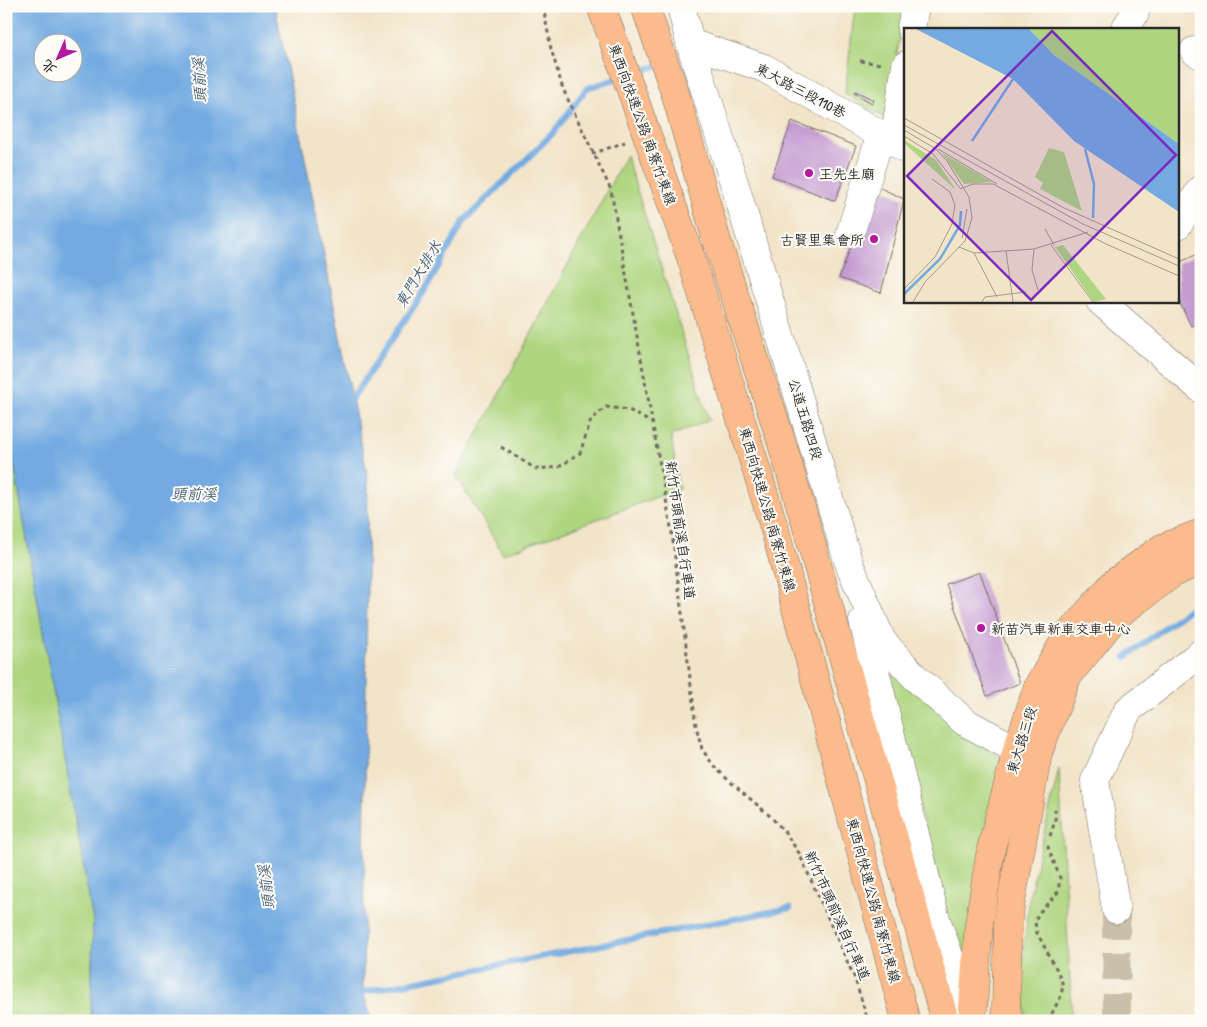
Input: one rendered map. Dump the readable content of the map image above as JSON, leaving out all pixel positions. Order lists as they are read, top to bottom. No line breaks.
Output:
{"streets":{"main road":["東西向快速公路 南寮竹東線","東大路三段"],"street":["東大路三段110巷","公道五路四段"],"path":["新竹市頭前溪自行車道"]},"crossings":[["東大路三段110巷","公道五路四段"],["公道五路四段","東大路三段"]],"water":["頭前溪","東門大排水"],"places":["王先生廟","古賢里集會所","新苗汽車新車交車中心"],"north":"bottom left"}
